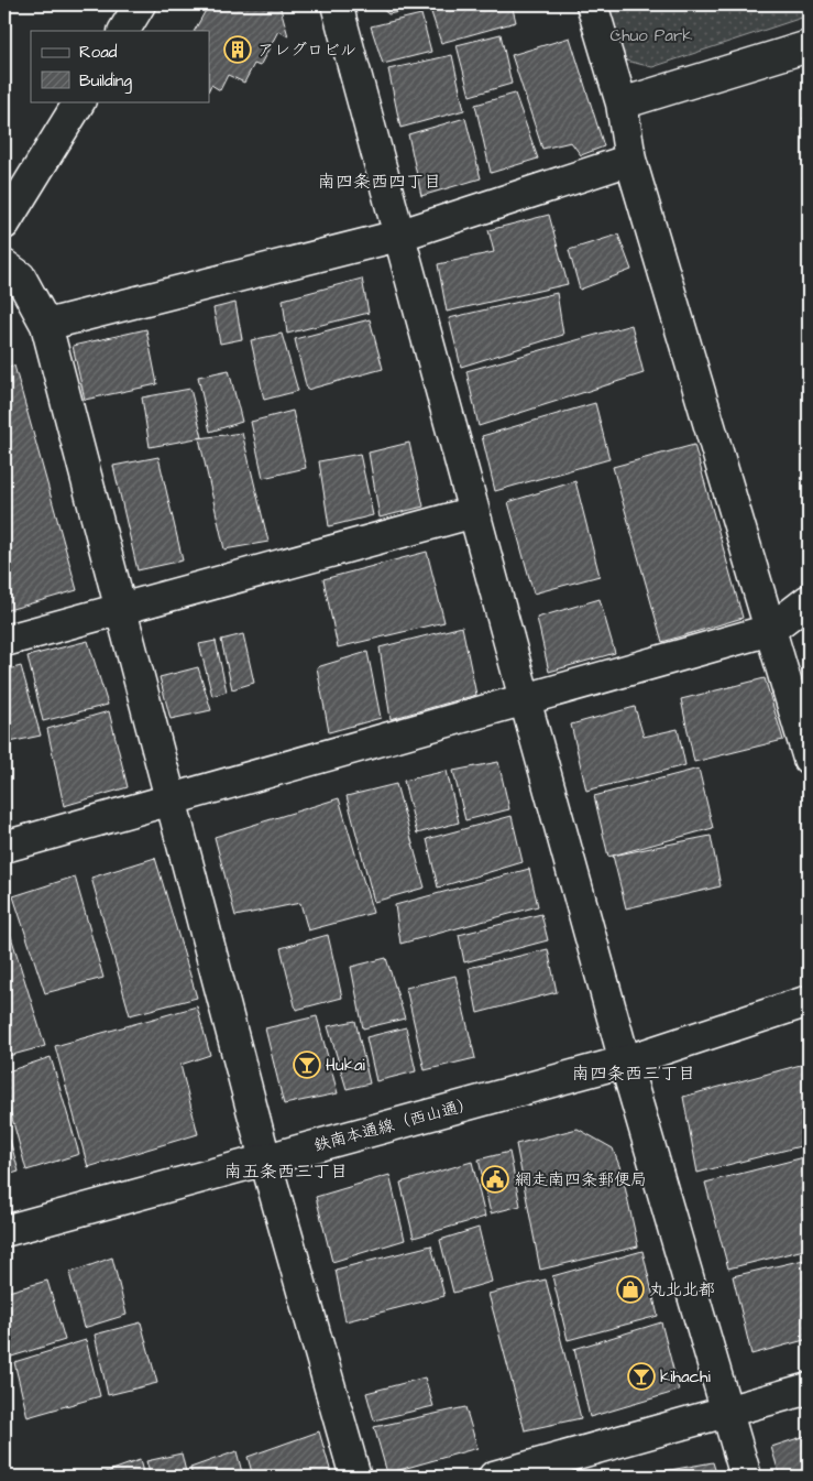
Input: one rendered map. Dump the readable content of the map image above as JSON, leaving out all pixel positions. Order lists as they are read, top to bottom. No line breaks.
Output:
{"streets":{"street":["鉄南本通線（西山通）"]},"districts":["南四条西四丁目","南四条西三丁目","南五条西三丁目"],"parks":["Chuo Park"],"places":{"building":["アレグロビル"],"bar":["Hukai","kihachi"],"public building":["網走南四条郵便局"],"shop":["丸北北都"]},"legend":["Road","Building"]}
